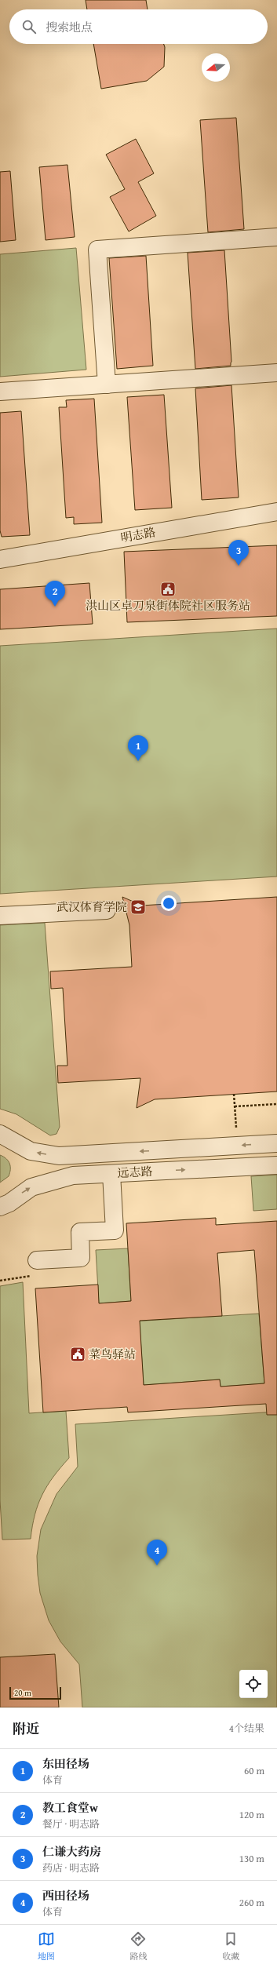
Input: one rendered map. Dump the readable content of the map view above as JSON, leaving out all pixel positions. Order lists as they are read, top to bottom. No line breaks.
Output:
{"streets":{"street":["明志路","远志路"]},"places":{"public building":["洪山区卓刀泉街体院社区服务站","菜鸟驿站"],"school or university":["武汉体育学院"]},"scale_bar":"20 m","north":"left","page":{"search":"搜索地点","pins":["3","2","1","4"],"scale":"20 m","heading":["附近","4个结果"],"list":[{"mark":"1","name":"东田径场","note":"体育","value":"60 m"},{"mark":"2","name":"教工食堂w","note":"餐厅 · 明志路","value":"120 m"},{"mark":"3","name":"仁谦大药房","note":"药店 · 明志路","value":"130 m"},{"mark":"4","name":"西田径场","note":"体育","value":"260 m"}],"nav":["地图","路线","收藏"]}}
